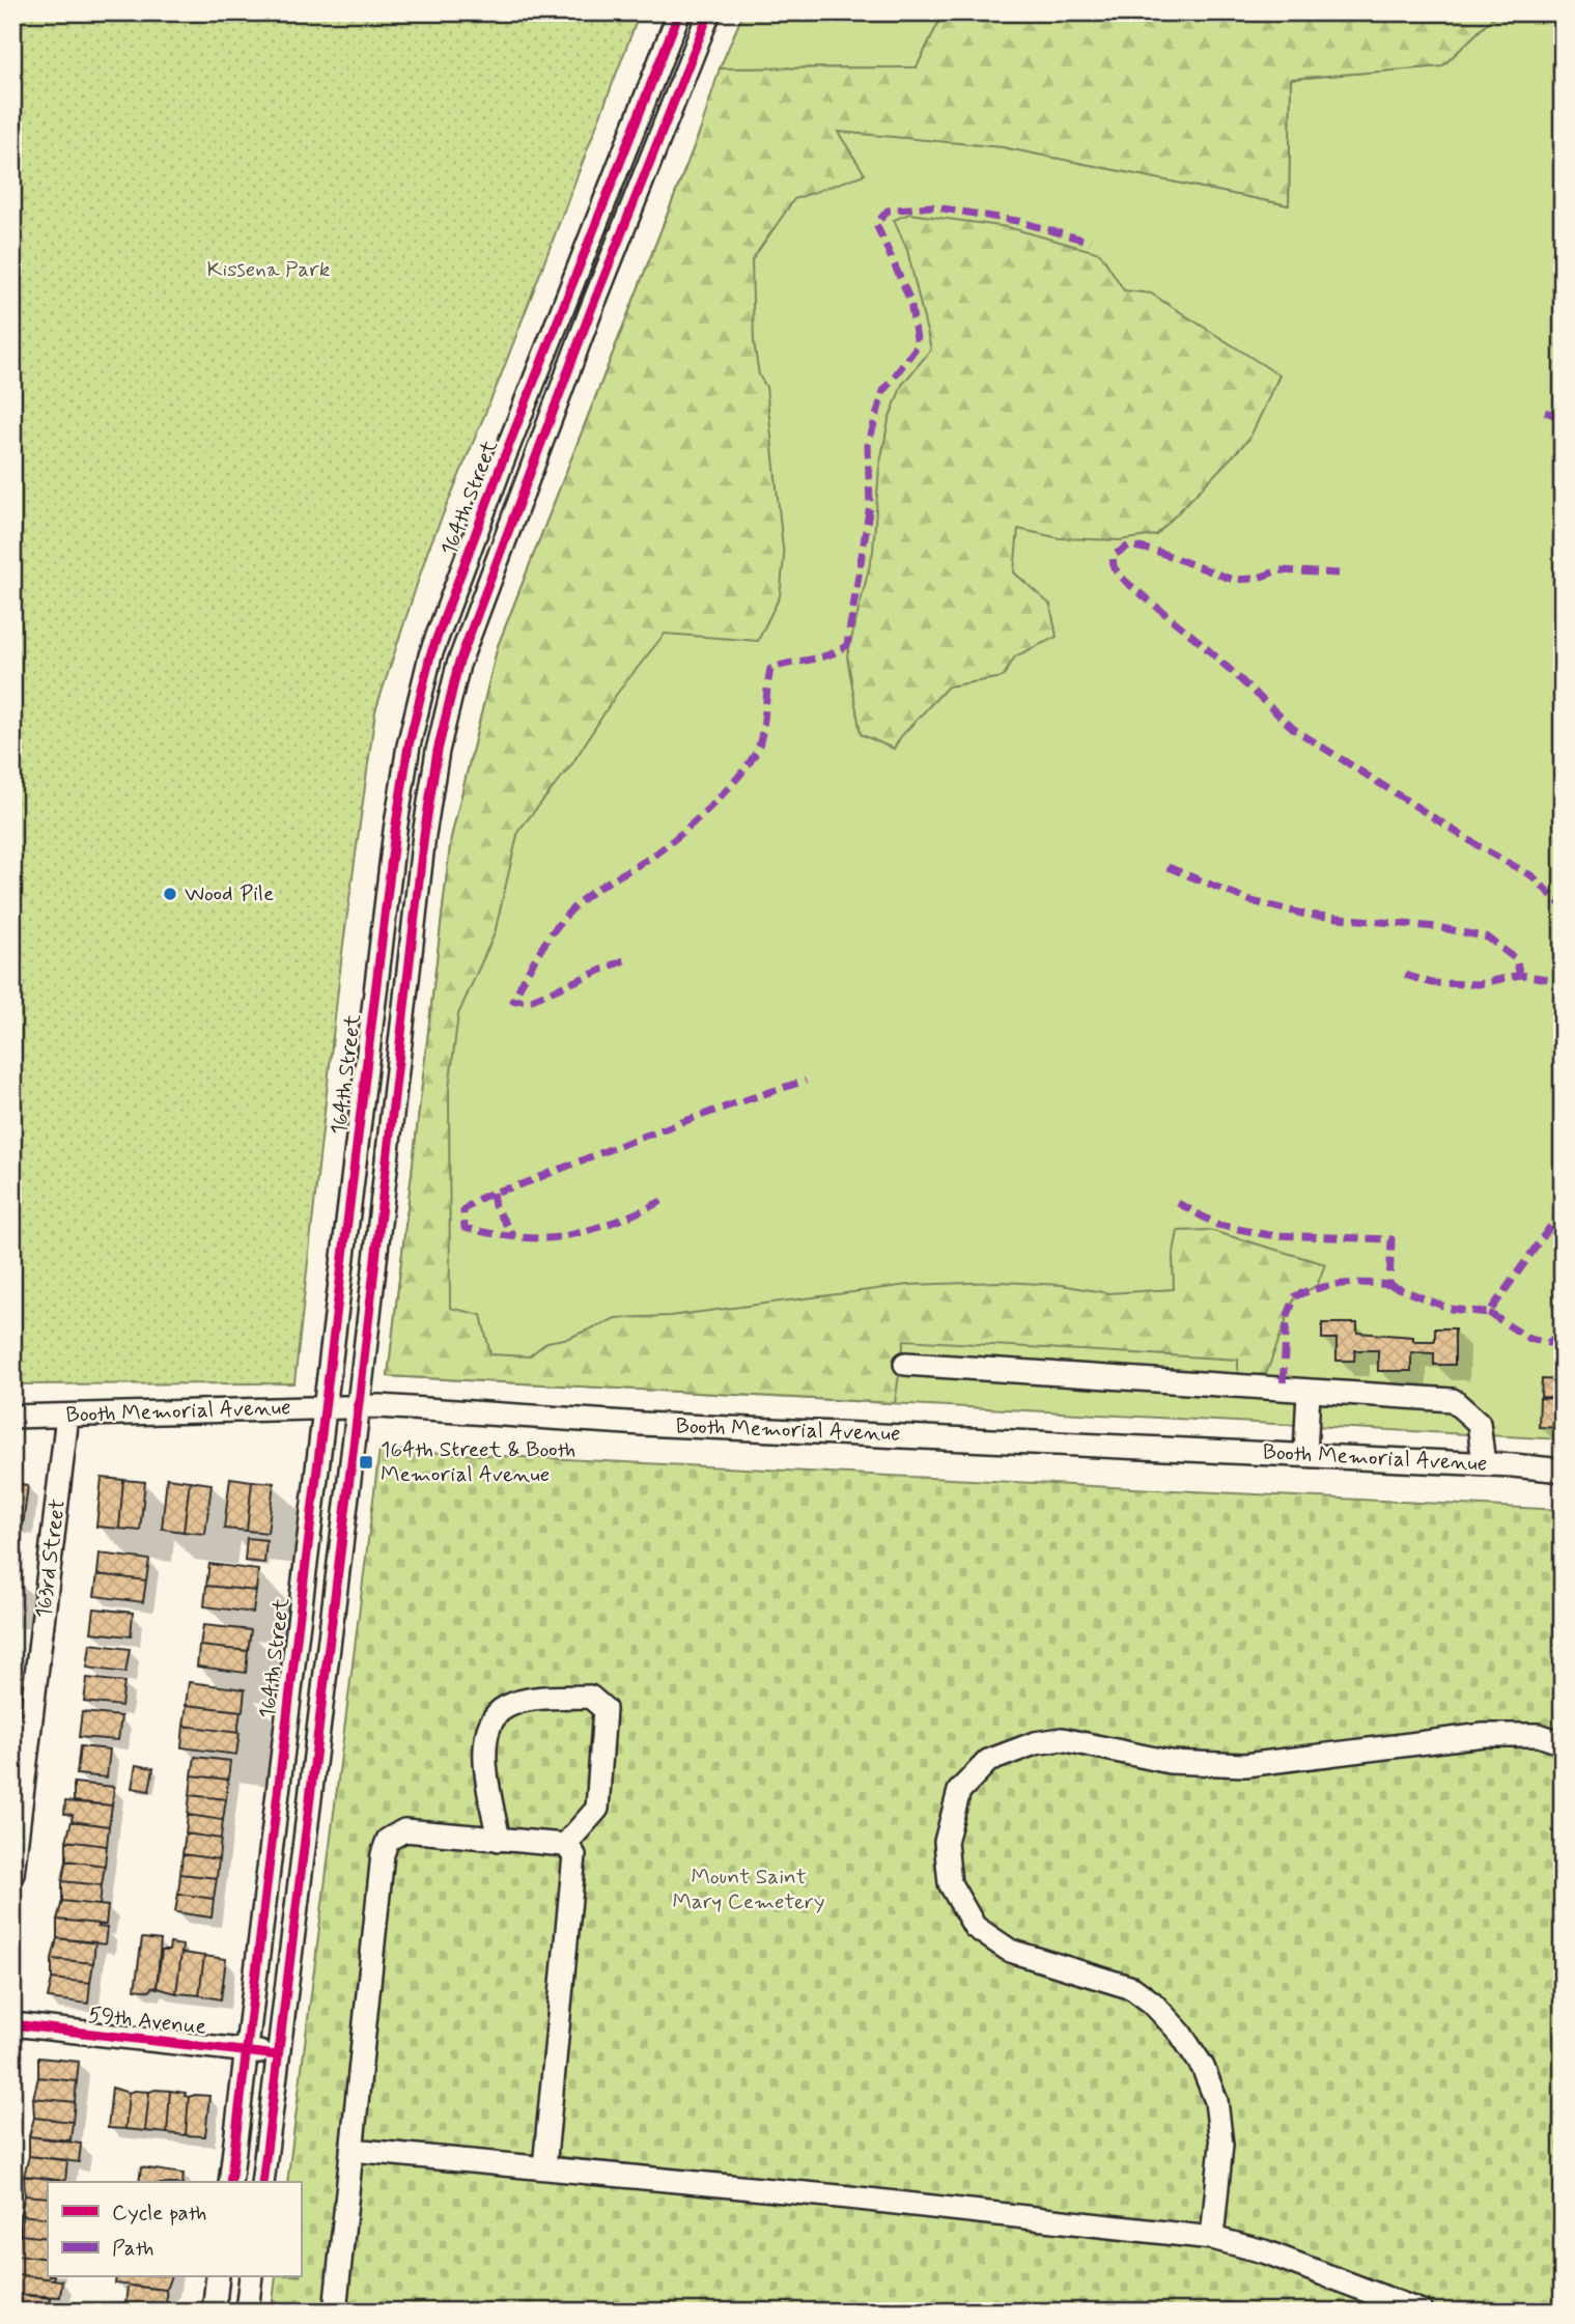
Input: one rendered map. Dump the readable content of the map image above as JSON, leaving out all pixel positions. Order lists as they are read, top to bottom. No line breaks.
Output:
{"streets":{"street":["164th Street","Booth Memorial Avenue","163rd Street","59th Avenue"]},"crossings":[["164th Street","Booth Memorial Avenue"],["164th Street","59th Avenue"],["Booth Memorial Avenue","163rd Street"]],"parks":["Kissena Park","Mount Saint Mary Cemetery"],"places":{"other":["Wood Pile"],"transit":["164th Street & Booth Memorial Avenue"]},"legend":["Cycle path","Path"]}
